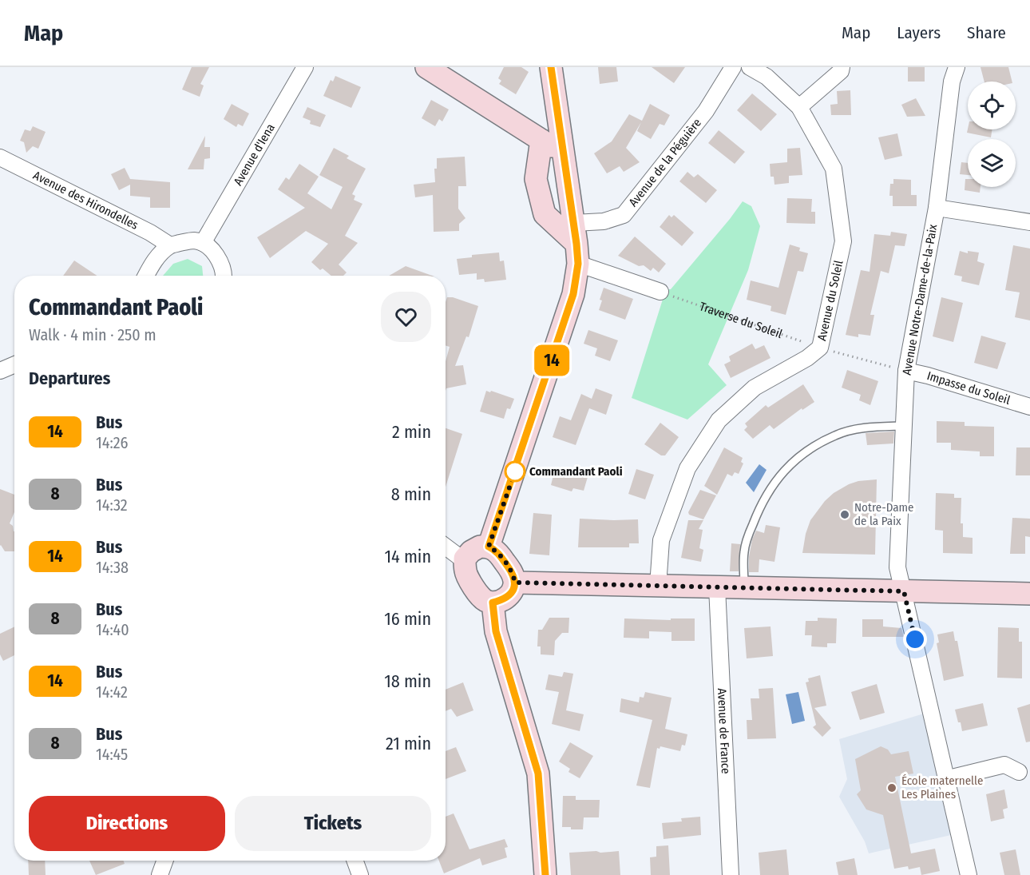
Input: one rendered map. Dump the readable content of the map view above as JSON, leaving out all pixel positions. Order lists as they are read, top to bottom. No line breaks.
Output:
{"streets":{"street":["Avenue d'Iena","Avenue de la Péguière","Avenue des Hirondelles","Avenue du Soleil","Avenue Notre-Dame-de-la-Paix","Impasse du Soleil","Avenue de France"],"path":["Traverse du Soleil"]},"crossings":[["Avenue du Soleil","Traverse du Soleil"],["Avenue Notre-Dame-de-la-Paix","Traverse du Soleil"],["Avenue Notre-Dame-de-la-Paix","Impasse du Soleil"],["Traverse du Soleil","Impasse du Soleil"]],"places":["Commandant Paoli","Notre-Dame de la Paix","École maternelle Les Plaines"],"lines":["bus line 14"],"page":{"header":"Map","nav":["Map","Layers","Share"],"on_map":"14","heading":[["Commandant Paoli","Walk · 4 min · 250 m"],"Departures"],"list":[{"mark":"14","name":"Bus","note":"14:26","value":"2 min"},{"mark":"8","name":"Bus","note":"14:32","value":"8 min"},{"mark":"14","name":"Bus","note":"14:38","value":"14 min"},{"mark":"8","name":"Bus","note":"14:40","value":"16 min"},{"mark":"14","name":"Bus","note":"14:42","value":"18 min"},{"mark":"8","name":"Bus","note":"14:45","value":"21 min"}],"buttons":["Directions","Tickets"]}}
